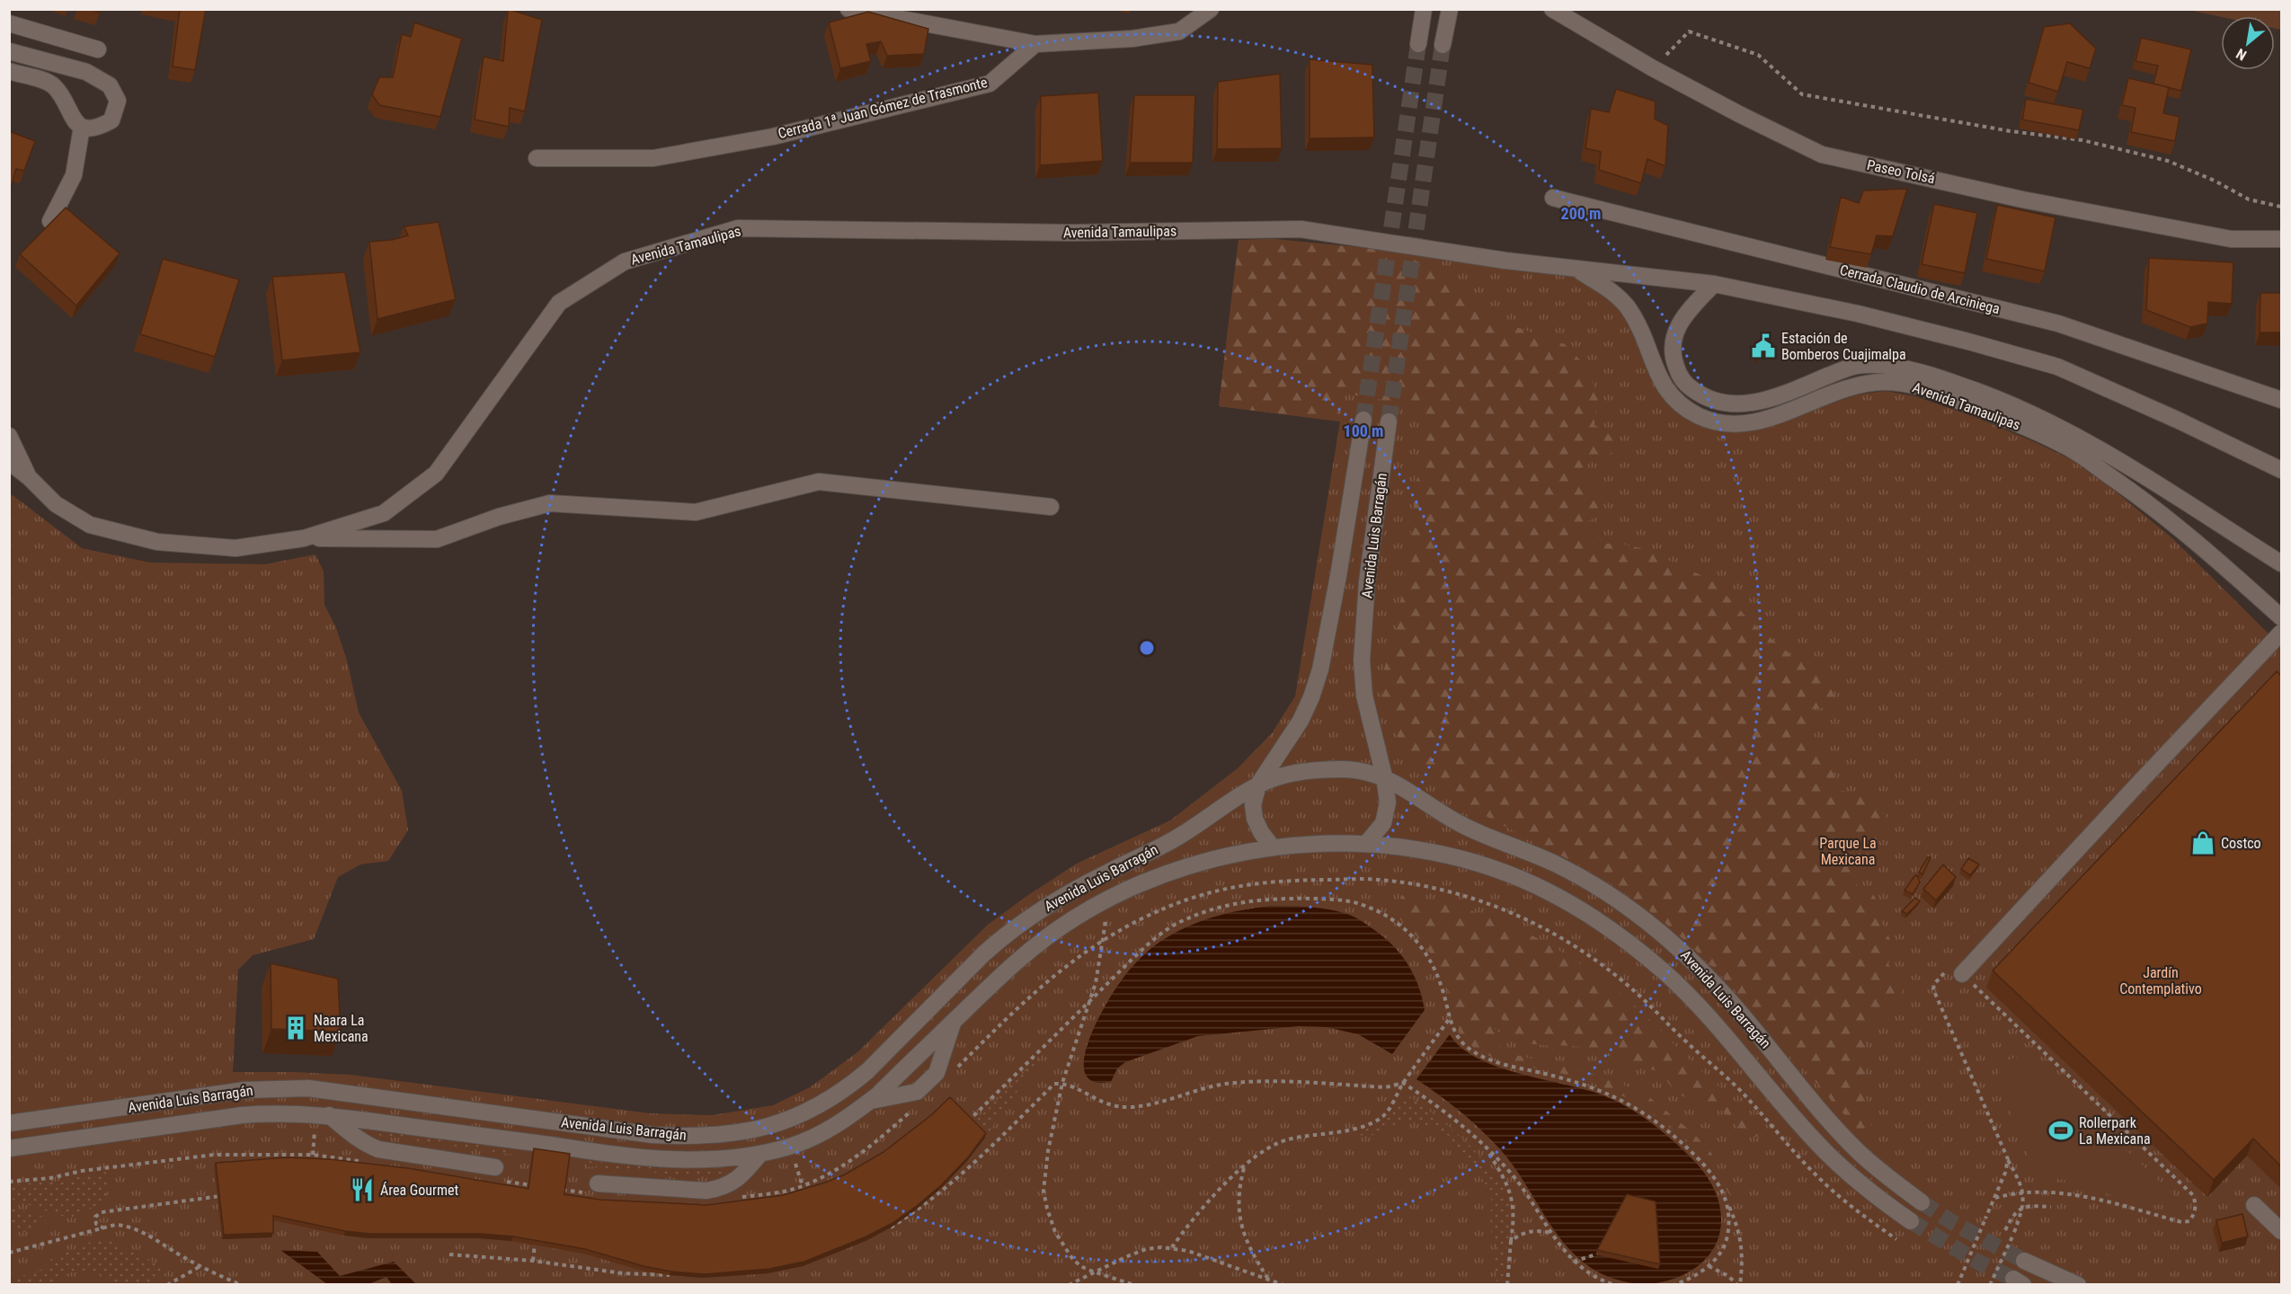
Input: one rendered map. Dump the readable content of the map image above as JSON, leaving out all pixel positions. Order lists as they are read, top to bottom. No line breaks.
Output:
{"streets":{"street":["Cerrada 1ª Juan Gómez de Trasmonte","Paseo Tolsá","Avenida Tamaulipas","Cerrada Claudio de Arciniega","Avenida Luis Barragán"]},"parks":["Parque La Mexicana","Jardín Contemplativo"],"places":{"public building":["Estación de Bomberos Cuajimalpa"],"shop":["Costco"],"building":["Naara La Mexicana"],"sports":["Rollerpark La Mexicana"],"restaurant":["Área Gourmet"]},"north":"bottom left","rings":["200 m","100 m"]}
